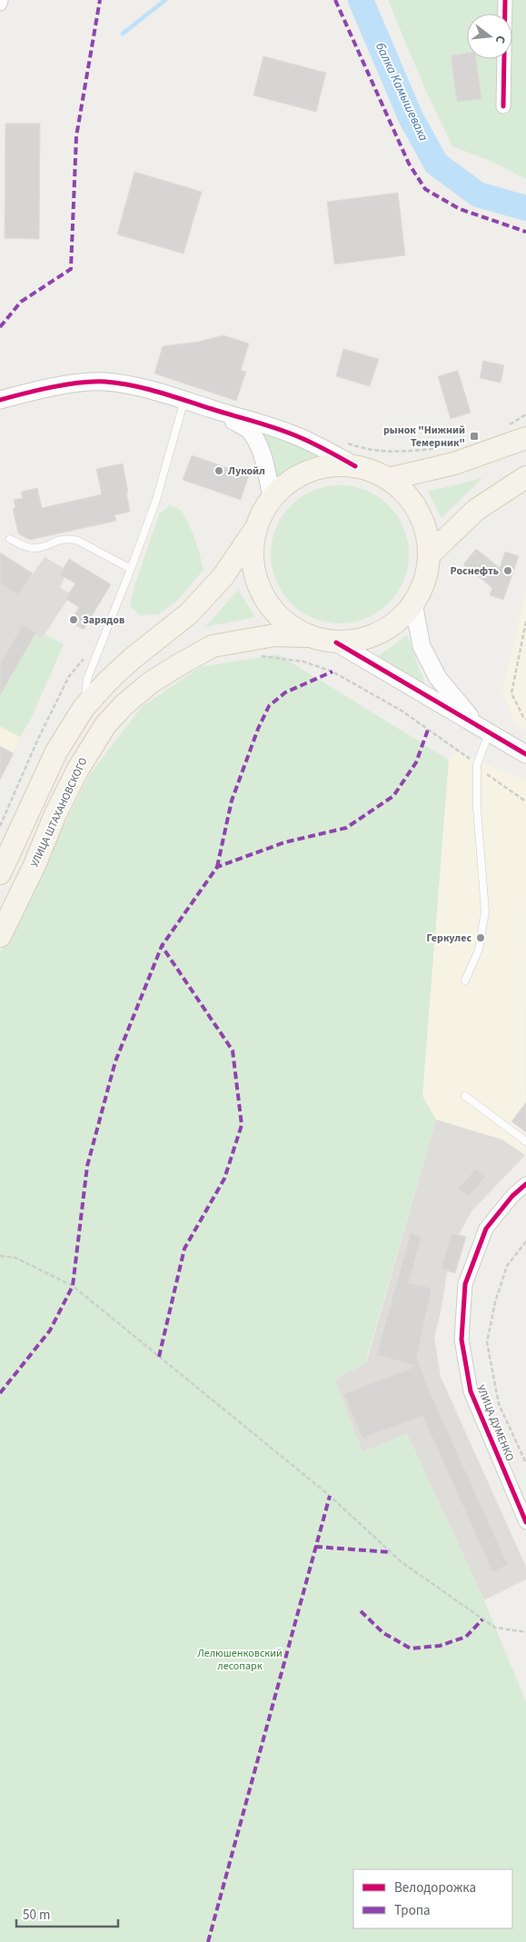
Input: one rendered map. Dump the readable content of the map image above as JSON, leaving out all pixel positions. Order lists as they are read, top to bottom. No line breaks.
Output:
{"streets":{"main road":["УЛИЦА ШТАХАНОВСКОГО"],"street":["УЛИЦА ДУМЕНКО"]},"water":["балка Камышеваха"],"parks":["Лелюшенковский лесопарк"],"places":{"transit":["рынок \"Нижний Темерник\""],"other":["Лукойл","Роснефть","Зарядов","Геркулес"]},"legend":["Велодорожка","Тропа"],"scale_bar":"50 m","north":"right"}
